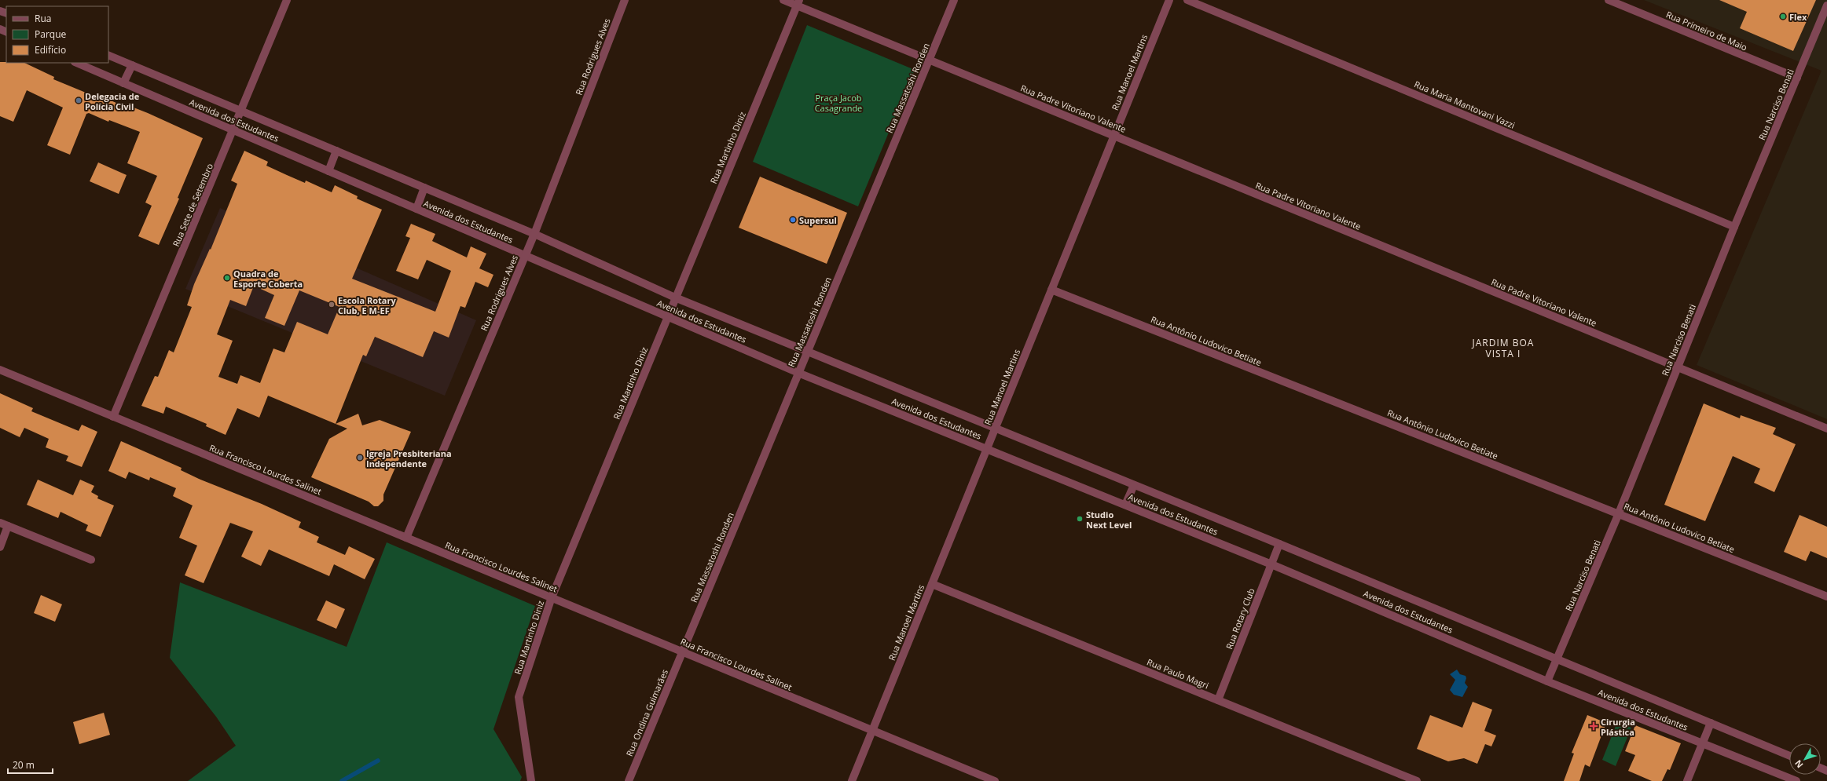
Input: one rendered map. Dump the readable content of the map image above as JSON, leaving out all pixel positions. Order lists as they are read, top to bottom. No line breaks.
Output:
{"streets":{"street":["Rua Primeiro de Maio","Rua Rodrigues Alves","Rua Manoel Martins","Rua Massatoshi Ronden","Rua Maria Mantovani Vazzi","Rua Narciso Benati","Rua Padre Vitoriano Valente","Avenida dos Estudantes","Rua Martinho Diniz","Rua Sete de Setembro","Rua Antônio Ludovico Betiate","Rua Francisco Lourdes Salinet","Rua Rotary Club","Rua Paulo Magri","Rua Ondina Guimarães"]},"crossings":[["Rua Primeiro de Maio","Rua Narciso Benati"],["Rua Rodrigues Alves","Avenida dos Estudantes"],["Rua Rodrigues Alves","Rua Francisco Lourdes Salinet"],["Rua Manoel Martins","Rua Padre Vitoriano Valente"],["Rua Manoel Martins","Avenida dos Estudantes"],["Rua Manoel Martins","Rua Antônio Ludovico Betiate"],["Rua Manoel Martins","Rua Francisco Lourdes Salinet"],["Rua Manoel Martins","Rua Paulo Magri"],["Rua Massatoshi Ronden","Rua Padre Vitoriano Valente"],["Rua Massatoshi Ronden","Avenida dos Estudantes"],["Rua Massatoshi Ronden","Rua Francisco Lourdes Salinet"],["Rua Massatoshi Ronden","Rua Ondina Guimarães"],["Rua Maria Mantovani Vazzi","Rua Narciso Benati"],["Rua Narciso Benati","Rua Padre Vitoriano Valente"],["Rua Narciso Benati","Avenida dos Estudantes"],["Rua Narciso Benati","Rua Antônio Ludovico Betiate"],["Rua Padre Vitoriano Valente","Rua Martinho Diniz"],["Avenida dos Estudantes","Rua Martinho Diniz"],["Avenida dos Estudantes","Rua Sete de Setembro"],["Avenida dos Estudantes","Rua Rotary Club"],["Rua Martinho Diniz","Rua Francisco Lourdes Salinet"],["Rua Sete de Setembro","Rua Francisco Lourdes Salinet"],["Rua Francisco Lourdes Salinet","Rua Ondina Guimarães"],["Rua Rotary Club","Rua Paulo Magri"]],"districts":["JARDIM BOA VISTA I"],"parks":["Praça Jacob Casagrande"],"places":{"other":["Flex","Delegacia de Polícia Civil","Supersul","Quadra de Esporte Coberta","Escola Rotary Club, E M-EF","Igreja Presbiteriana Independente","Studio Next Level"],"health":["Cirurgia Plástica"]},"legend":["Rua","Parque","Edifício"],"scale_bar":"20 m","north":"bottom left"}
